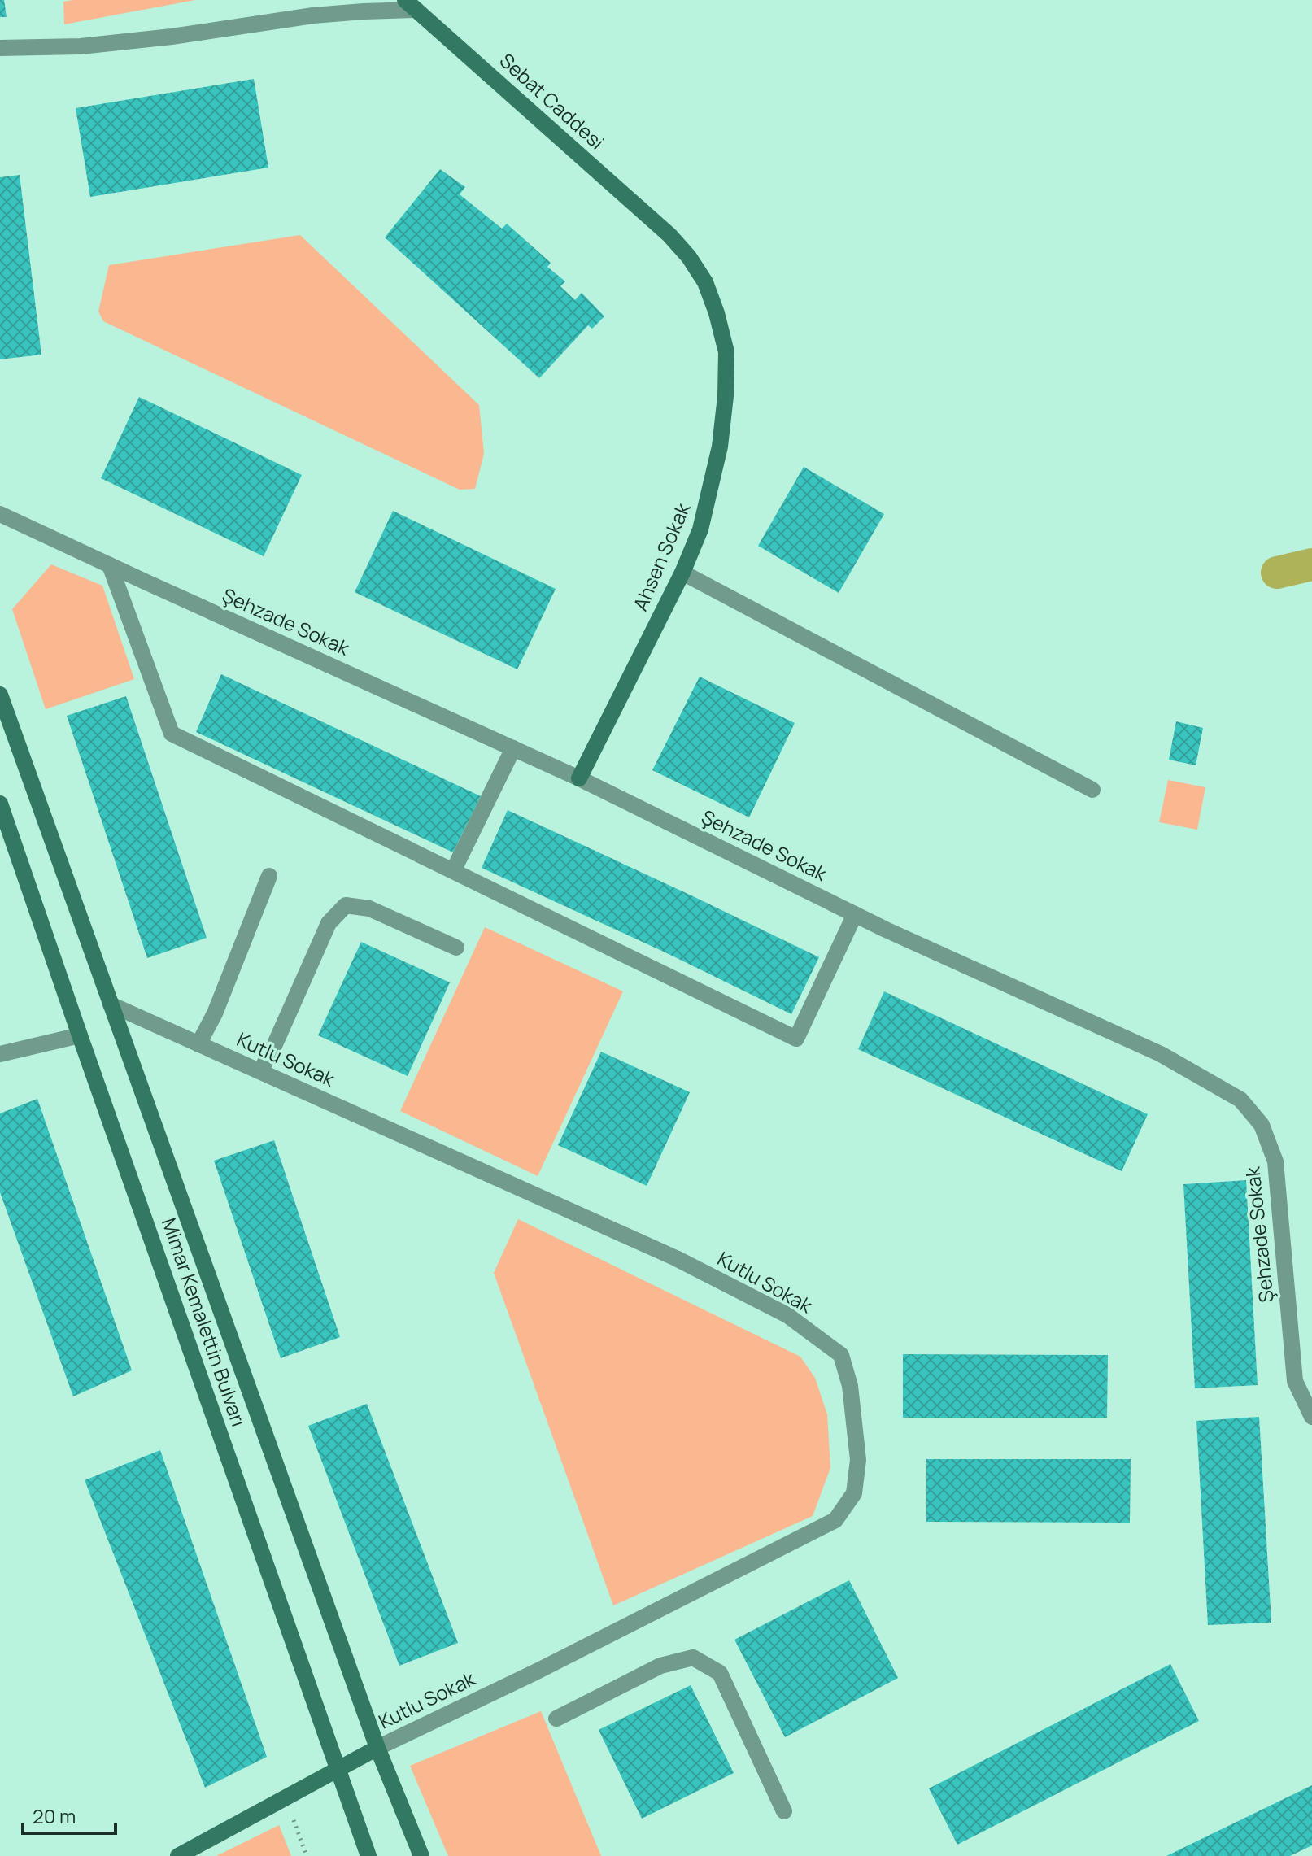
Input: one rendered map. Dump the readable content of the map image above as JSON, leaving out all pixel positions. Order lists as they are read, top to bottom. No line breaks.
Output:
{"streets":{"main road":["Sebat Caddesi","Ahsen Sokak","Mimar Kemalettin Bulvarı"],"street":["Şehzade Sokak","Kutlu Sokak"]},"crossings":[["Sebat Caddesi","Ahsen Sokak"],["Ahsen Sokak","Şehzade Sokak"]],"scale_bar":"20 m"}
